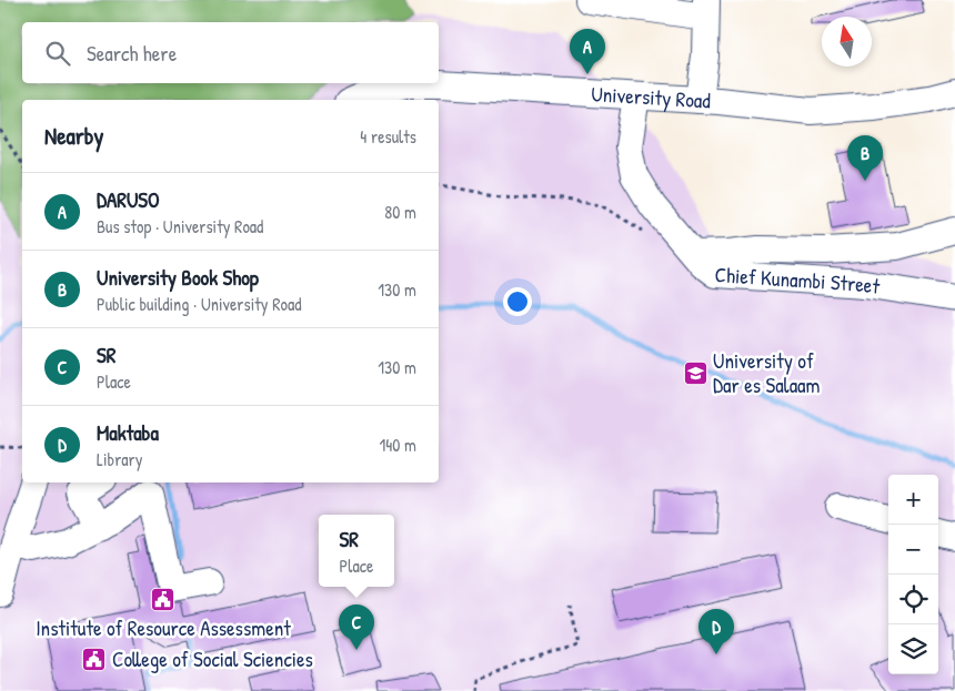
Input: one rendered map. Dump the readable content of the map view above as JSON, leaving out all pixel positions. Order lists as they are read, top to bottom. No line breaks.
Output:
{"streets":{"street":["University Road","Chief Kunambi Street"]},"crossings":[["University Road","Chief Kunambi Street"]],"places":{"school or university":["University of Dar es Salaam"],"public building":["Institute of Resource Assessment","College of Social Sciencies"]},"north":"top","page":{"search":"Search here","pins":["A","B","C","D"],"heading":["Nearby","4 results"],"list":[{"mark":"A","name":"DARUSO","note":"Bus stop · University Road","value":"80 m"},{"mark":"B","name":"University Book Shop","note":"Public building · University Road","value":"130 m"},{"mark":"C","name":"SR","note":"Place","value":"130 m"},{"mark":"D","name":"Maktaba","note":"Library","value":"140 m"}],"map_buttons":["+","−"],"popup":["SR","Place"]}}
